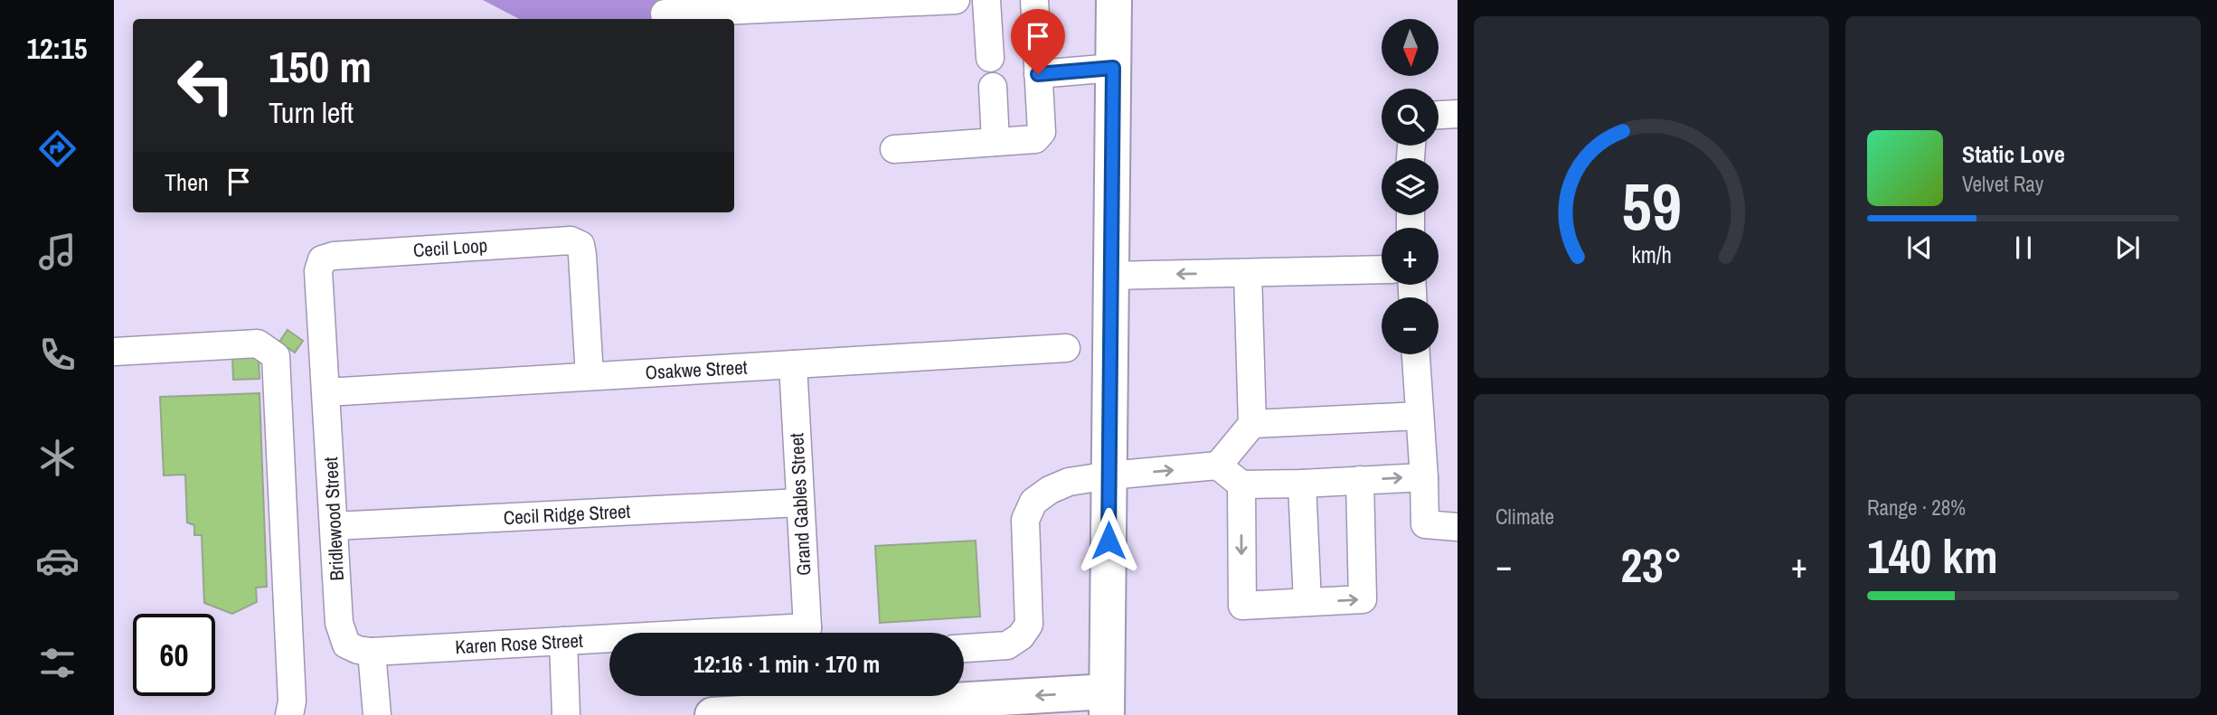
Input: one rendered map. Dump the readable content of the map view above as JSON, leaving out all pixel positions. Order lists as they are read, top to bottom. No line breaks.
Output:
{"streets":{"lane":["Cecil Loop","Osakwe Street","Grand Gables Street","Cecil Ridge Street","Bridlewood Street","Karen Rose Street"]},"crossings":[["Cecil Loop","Osakwe Street"],["Cecil Loop","Bridlewood Street"],["Osakwe Street","Grand Gables Street"],["Osakwe Street","Bridlewood Street"],["Grand Gables Street","Cecil Ridge Street"],["Cecil Ridge Street","Bridlewood Street"],["Bridlewood Street","Karen Rose Street"]],"north":"bottom","page":{"tabs":"12:15","map_buttons":["+","−"],"turn":["150 m","Turn left"],"song":["Static Love","Velvet Ray"],"then":"Then","tile":["Climate",["Range · 28%","140 km"]],"heat":["−","23°","+"],"limit":"60","trip":"12:16 · 1 min · 170 m","gauge":["59","km/h"]}}
